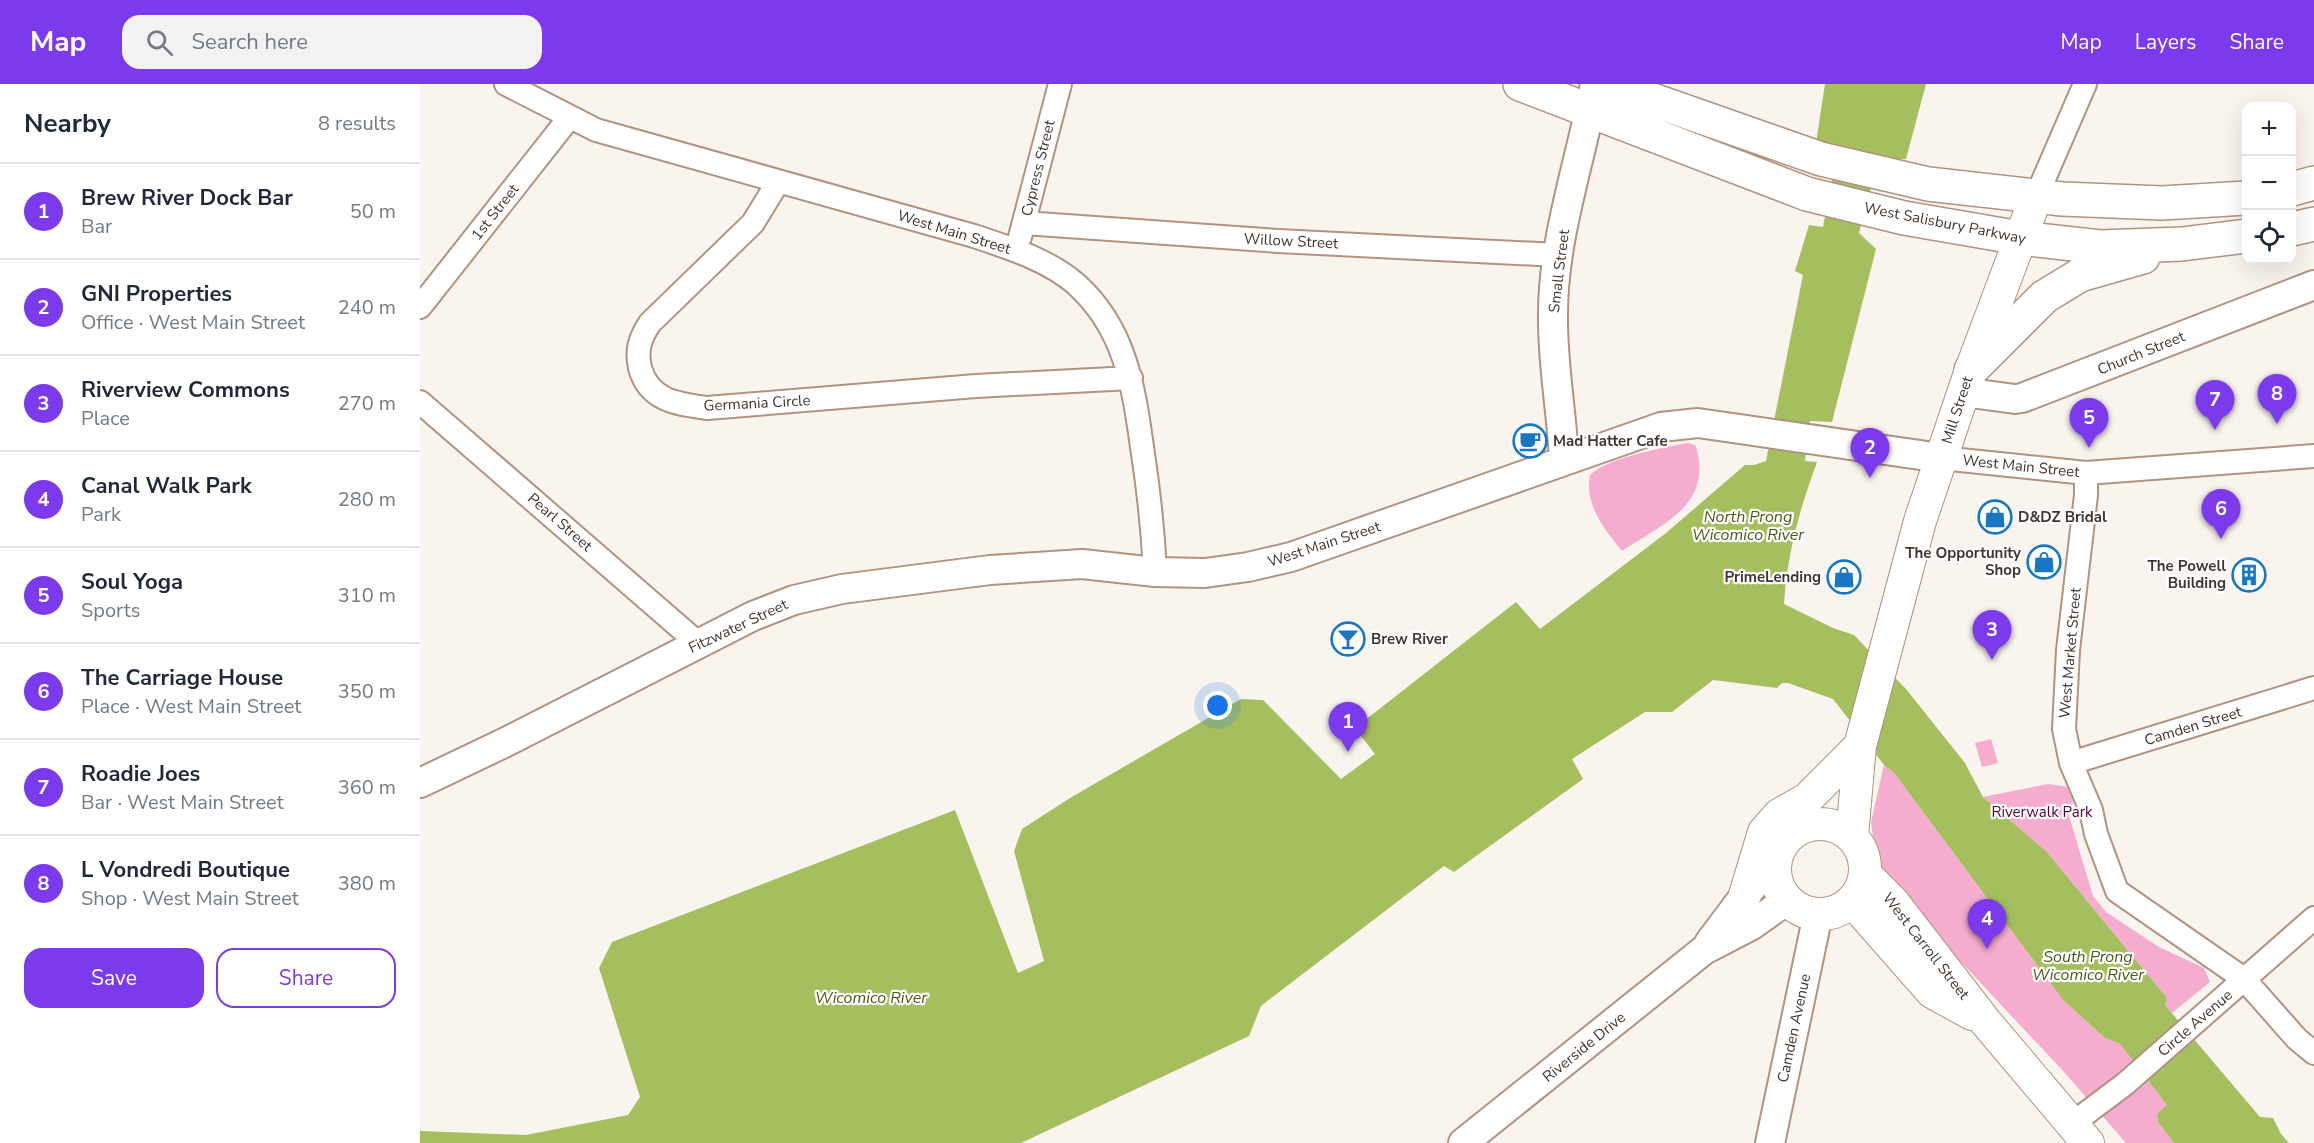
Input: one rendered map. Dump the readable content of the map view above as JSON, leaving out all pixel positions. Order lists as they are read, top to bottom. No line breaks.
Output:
{"streets":{"main road":["West Salisbury Parkway","Mill Street","West Carroll Street"],"street":["Cypress Street","1st Street","West Main Street","Willow Street","Small Street","Church Street","Germania Circle","Pearl Street","Fitzwater Street","West Market Street","Camden Street","Circle Avenue","Camden Avenue","Riverside Drive"]},"crossings":[["Cypress Street","West Main Street"],["Cypress Street","Willow Street"],["1st Street","West Main Street"],["West Salisbury Parkway","Small Street"],["West Salisbury Parkway","Mill Street"],["West Main Street","Small Street"],["West Main Street","Germania Circle"],["West Main Street","Mill Street"],["West Main Street","Fitzwater Street"],["West Main Street","West Market Street"],["Willow Street","Small Street"],["Church Street","Mill Street"],["Mill Street","West Carroll Street"],["Mill Street","Camden Avenue"],["Mill Street","Riverside Drive"],["Pearl Street","Fitzwater Street"],["West Market Street","Camden Street"],["West Market Street","Circle Avenue"],["West Carroll Street","Circle Avenue"],["West Carroll Street","Camden Avenue"],["West Carroll Street","Riverside Drive"],["Camden Avenue","Riverside Drive"]],"water":["North Prong Wicomico River","South Prong Wicomico River","Wicomico River"],"parks":["Riverwalk Park"],"places":{"cafe":["Mad Hatter Cafe"],"shop":["D&DZ Bridal","The Opportunity Shop","PrimeLending"],"building":["The Powell Building"],"bar":["Brew River"]},"page":{"header":"Map","search":"Search here","nav":["Map","Layers","Share"],"heading":["Nearby","8 results"],"map_buttons":["+","−"],"list":[{"mark":"1","name":"Brew River Dock Bar","note":"Bar","value":"50 m"},{"mark":"2","name":"GNI Properties","note":"Office · West Main Street","value":"240 m"},{"mark":"3","name":"Riverview Commons","note":"Place","value":"270 m"},{"mark":"4","name":"Canal Walk Park","note":"Park","value":"280 m"},{"mark":"5","name":"Soul Yoga","note":"Sports","value":"310 m"},{"mark":"6","name":"The Carriage House","note":"Place · West Main Street","value":"350 m"},{"mark":"7","name":"Roadie Joes","note":"Bar · West Main Street","value":"360 m"},{"mark":"8","name":"L Vondredi Boutique","note":"Shop · West Main Street","value":"380 m"}],"pins":["8","7","5","2","6","3","1","4"],"buttons":["Save","Share"]}}
